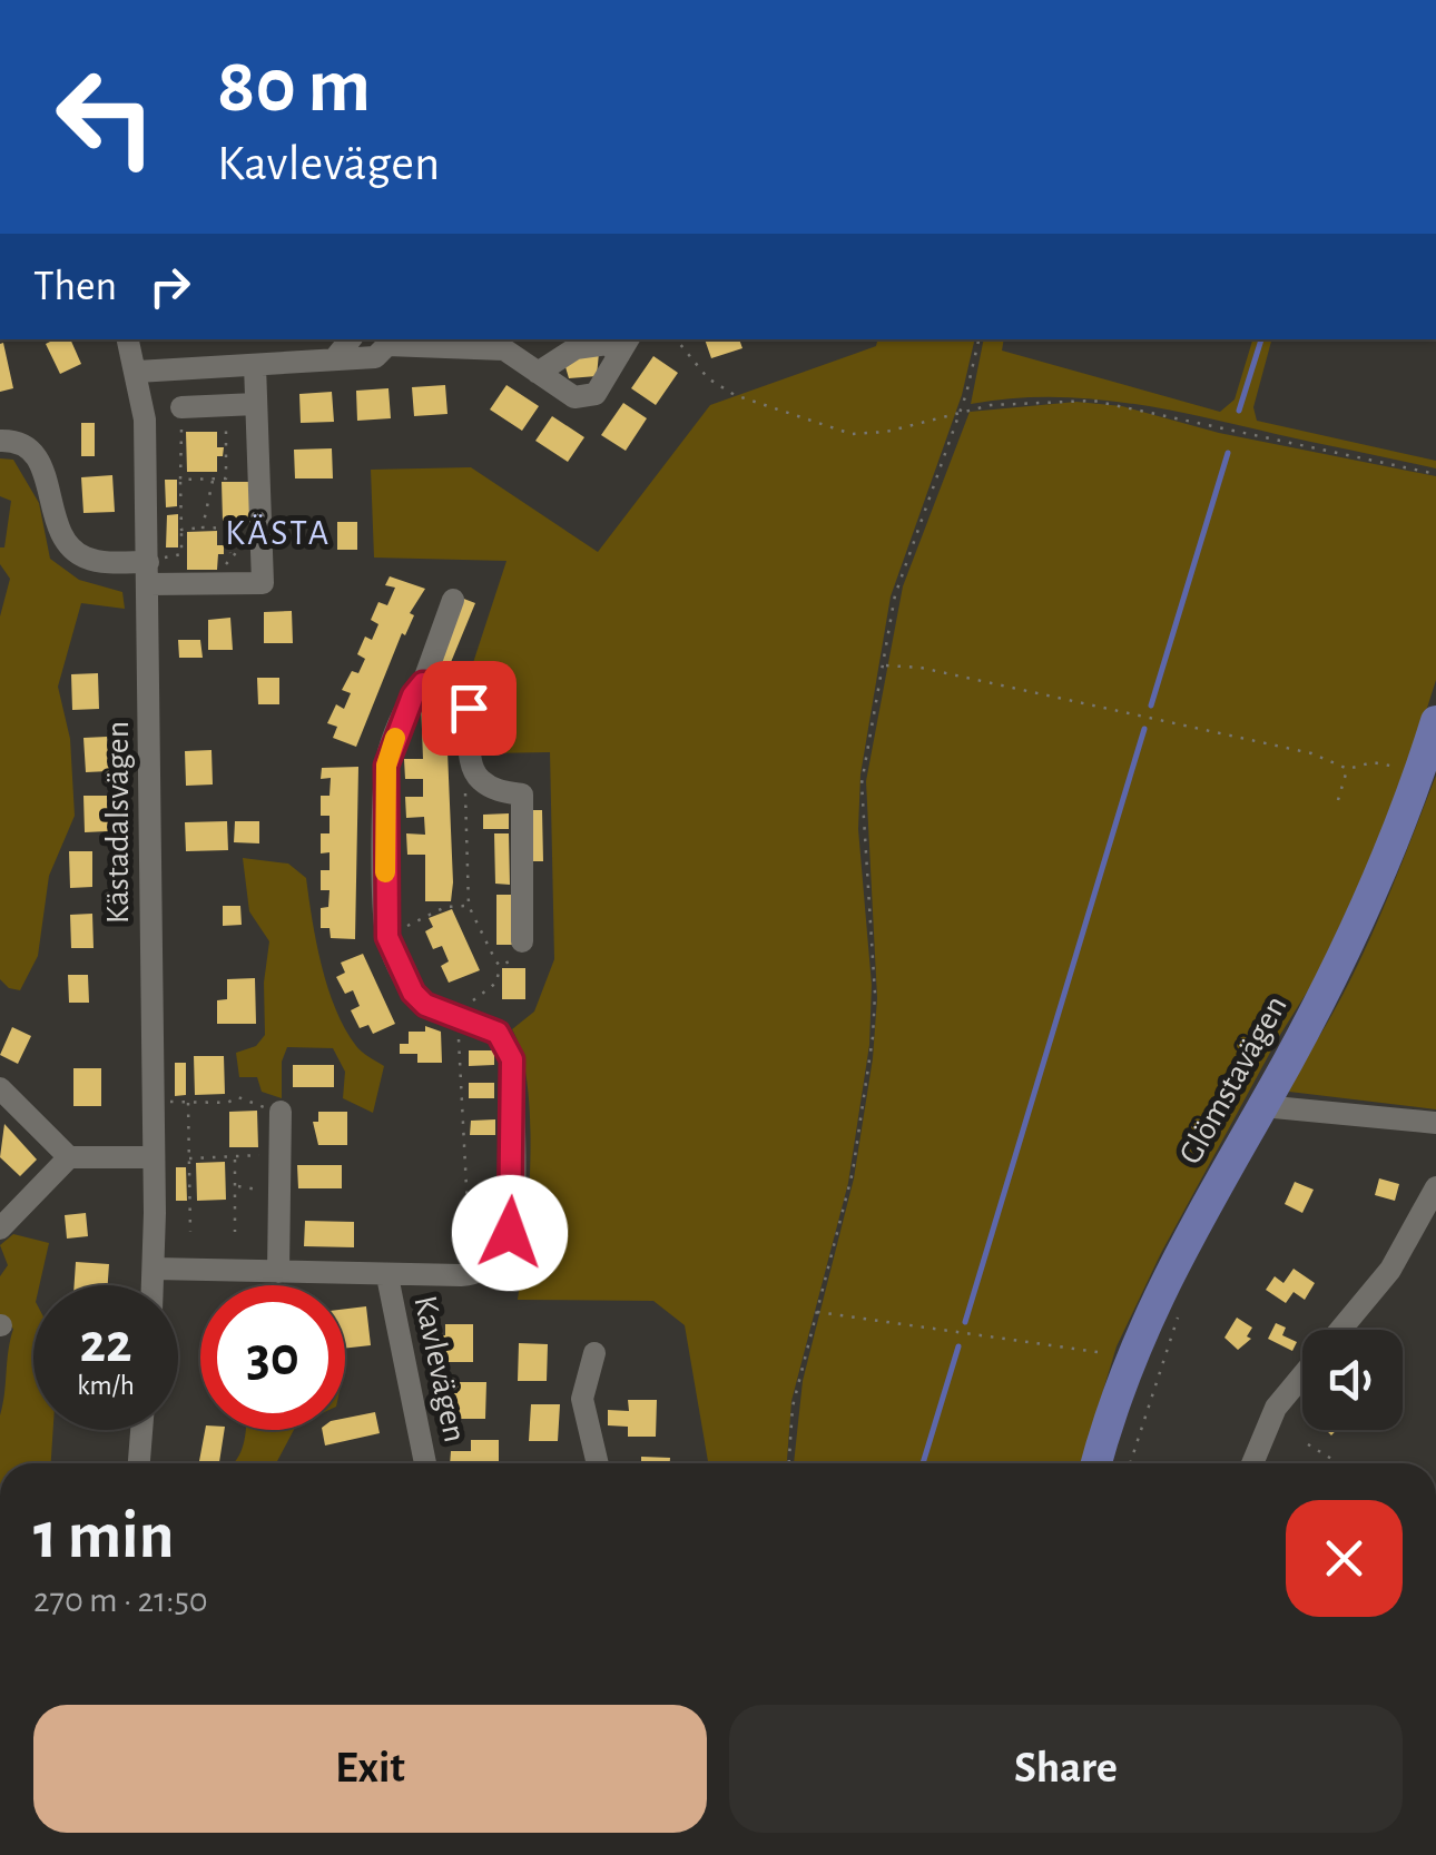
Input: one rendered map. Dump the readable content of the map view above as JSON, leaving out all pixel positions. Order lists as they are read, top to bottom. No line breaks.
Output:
{"streets":{"main road":["Glömstavägen"],"street":["Kästadalsvägen","Kavlevägen"]},"crossings":[["Kästadalsvägen","Kavlevägen"]],"districts":["KÄSTA"],"page":{"turn":["80 m","Kavlevägen"],"then":"Then","speed":"22 km/h","limit":"30","heading":["1 min","270 m · 21:50"],"buttons":["Exit","Share"]}}
